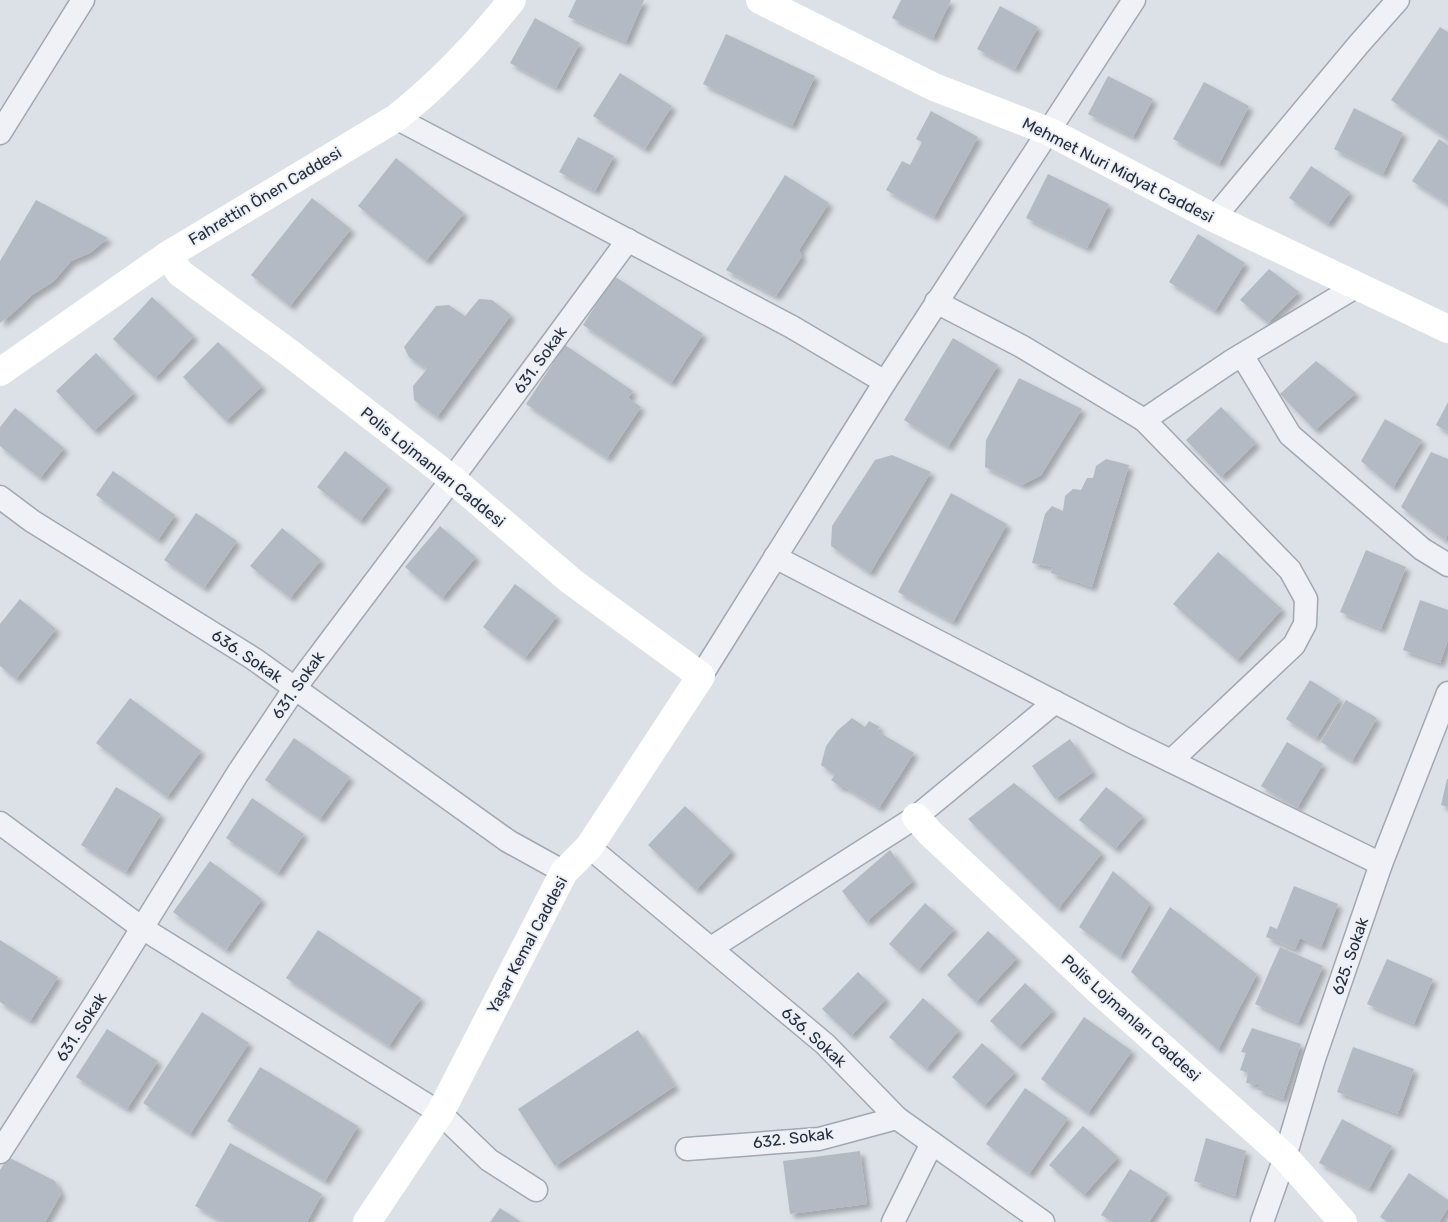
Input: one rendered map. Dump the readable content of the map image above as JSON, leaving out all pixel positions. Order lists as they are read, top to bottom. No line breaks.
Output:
{"streets":{"street":["Mehmet Nuri Midyat Caddesi","Fahrettin Önen Caddesi","631. Sokak","Polis Lojmanları Caddesi","636. Sokak","Yaşar Kemal Caddesi","625. Sokak","632. Sokak"]},"crossings":[["Fahrettin Önen Caddesi","Polis Lojmanları Caddesi"],["631. Sokak","Polis Lojmanları Caddesi"],["631. Sokak","636. Sokak"],["Polis Lojmanları Caddesi","Yaşar Kemal Caddesi"],["Polis Lojmanları Caddesi","625. Sokak"],["636. Sokak","Yaşar Kemal Caddesi"],["636. Sokak","632. Sokak"]]}
